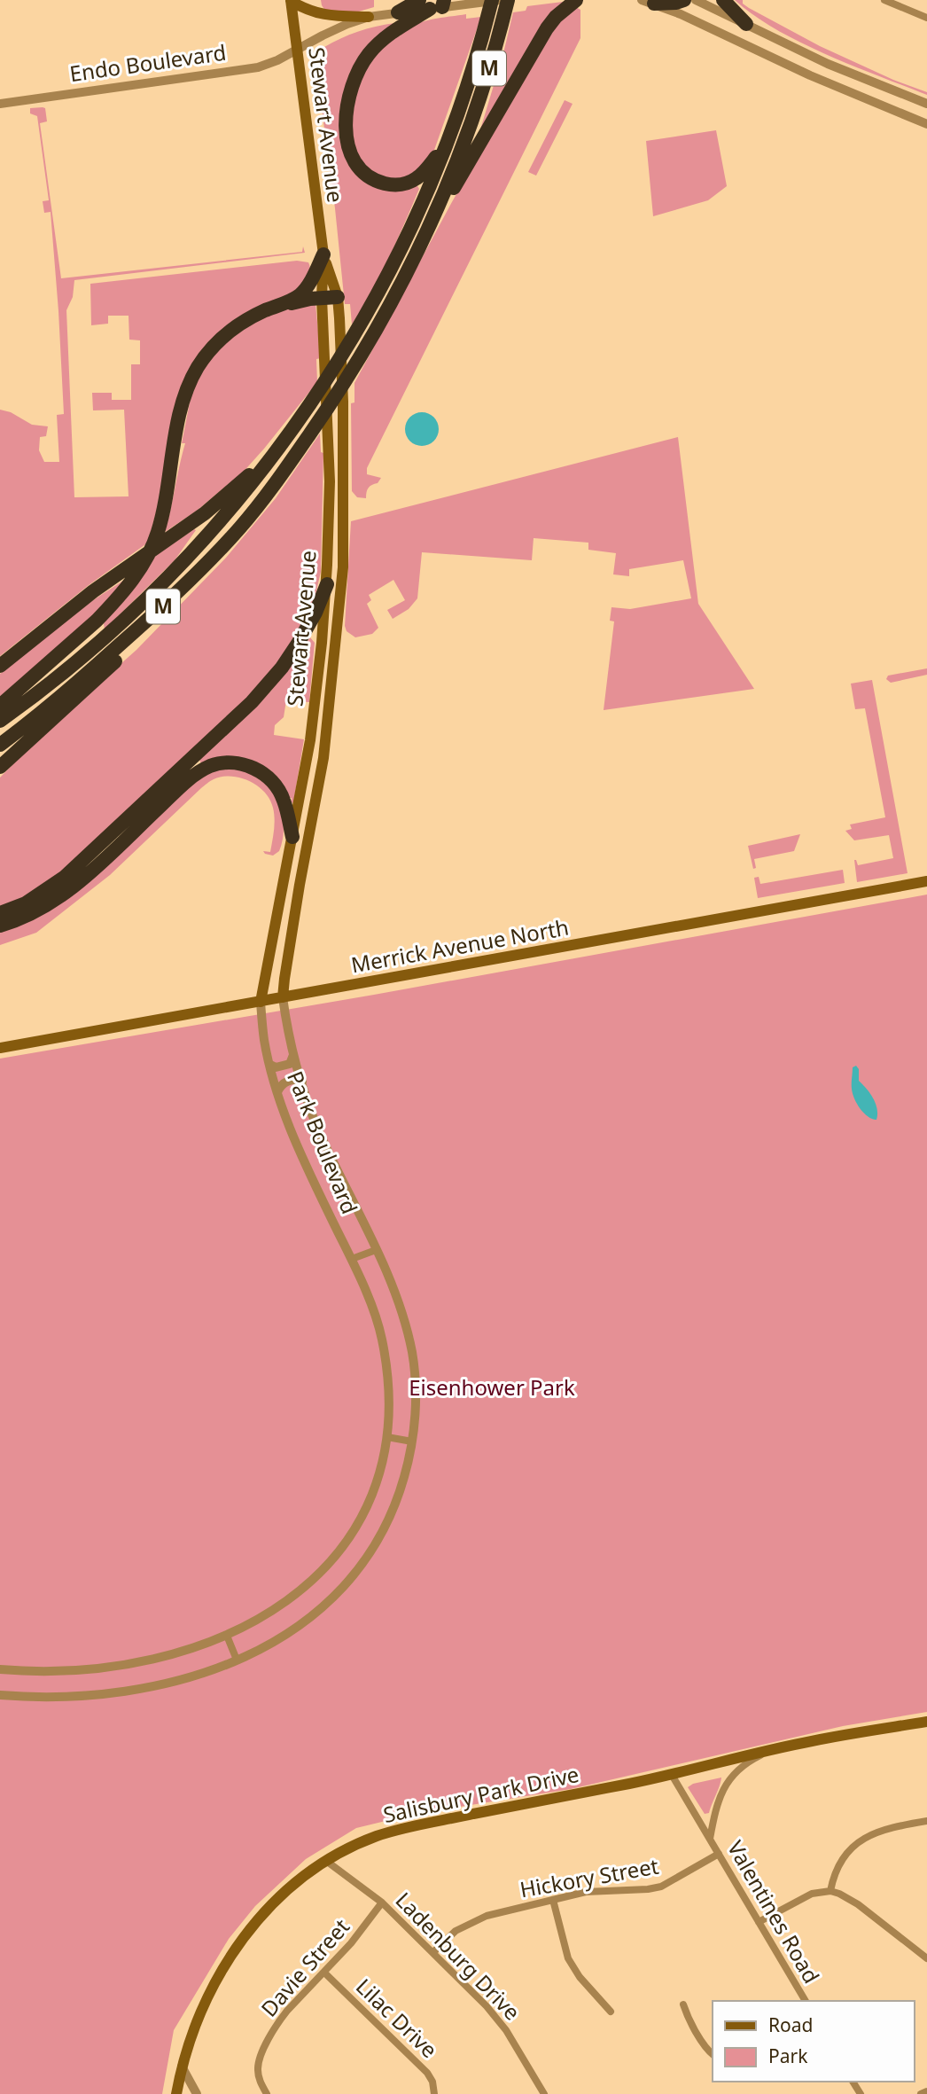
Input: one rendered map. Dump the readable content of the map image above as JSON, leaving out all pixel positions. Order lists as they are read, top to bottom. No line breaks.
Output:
{"streets":{"highway":["M"],"main road":["Stewart Avenue","Merrick Avenue North","Salisbury Park Drive"],"street":["Endo Boulevard","Park Boulevard","Hickory Street","Valentines Road","Ladenburg Drive","Davie Street","Lilac Drive"]},"crossings":[["Endo Boulevard","Stewart Avenue"],["Stewart Avenue","Merrick Avenue North"],["Stewart Avenue","Park Boulevard"],["Merrick Avenue North","Park Boulevard"],["Salisbury Park Drive","Valentines Road"],["Salisbury Park Drive","Ladenburg Drive"],["Hickory Street","Valentines Road"],["Hickory Street","Ladenburg Drive"],["Ladenburg Drive","Davie Street"],["Davie Street","Lilac Drive"]],"parks":["Eisenhower Park"],"legend":["Road","Park"]}
